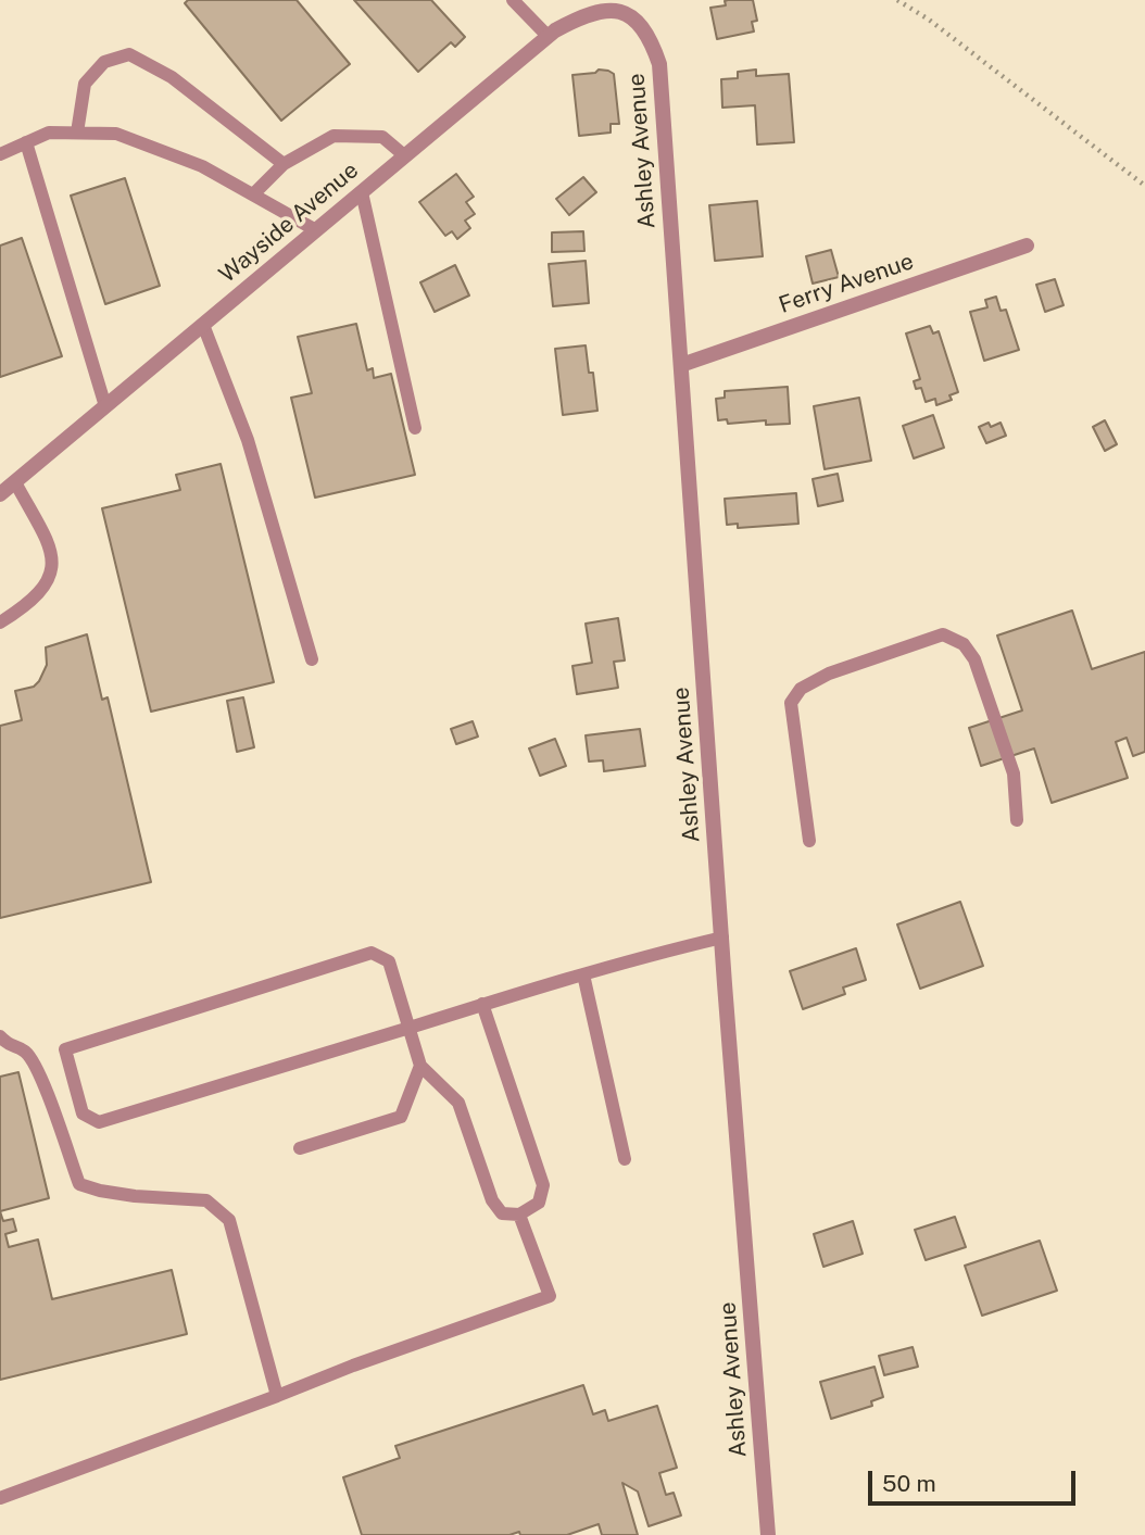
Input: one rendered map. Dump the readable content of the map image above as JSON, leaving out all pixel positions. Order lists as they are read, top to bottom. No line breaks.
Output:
{"streets":{"street":["Ashley Avenue","Wayside Avenue","Ferry Avenue"]},"crossings":[["Ashley Avenue","Wayside Avenue"],["Ashley Avenue","Ferry Avenue"]],"scale_bar":"50 m"}
